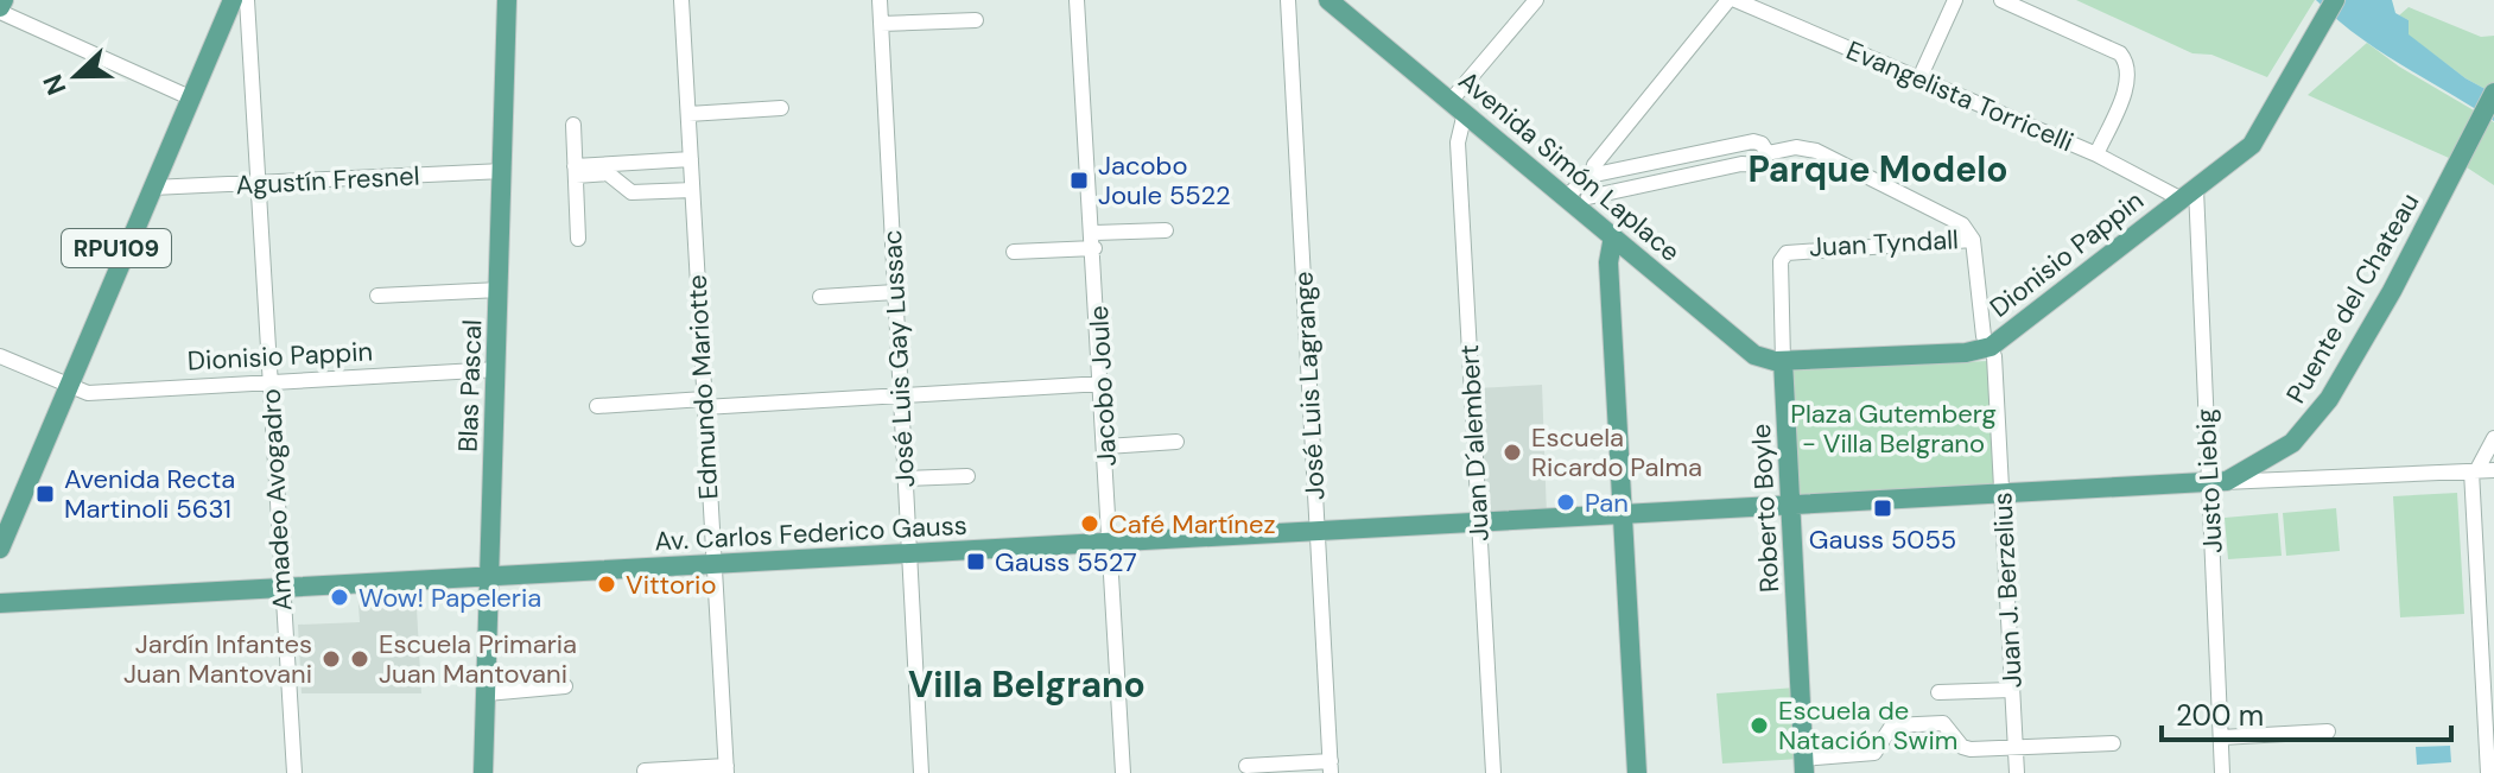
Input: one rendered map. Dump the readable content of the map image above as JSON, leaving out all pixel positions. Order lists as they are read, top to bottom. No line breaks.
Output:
{"streets":{"main road":["Avenida Simón Laplace","RPU109","Dionisio Pappin","Puente del Chateau","Blas Pascal","Roberto Boyle","Av. Carlos Federico Gauss"],"street":["Evangelista Torricelli","Agustín Fresnel","Juan Tyndall","José Luis Gay Lussac","Jacobo Joule","José Luis Lagrange","Edmundo Mariotte","Juan D´alembert","Justo Liebig","Amadeo Avogadro","Juan J. Berzelius"]},"crossings":[["Evangelista Torricelli","Dionisio Pappin"],["Evangelista Torricelli","Justo Liebig"],["Avenida Simón Laplace","Dionisio Pappin"],["Avenida Simón Laplace","Juan D´alembert"],["Avenida Simón Laplace","Roberto Boyle"],["Agustín Fresnel","RPU109"],["Agustín Fresnel","Blas Pascal"],["Agustín Fresnel","Amadeo Avogadro"],["Juan Tyndall","Roberto Boyle"],["Juan Tyndall","Juan J. Berzelius"],["RPU109","Dionisio Pappin"],["Dionisio Pappin","Blas Pascal"],["Dionisio Pappin","Justo Liebig"],["Dionisio Pappin","Amadeo Avogadro"],["Dionisio Pappin","Roberto Boyle"],["Dionisio Pappin","Juan J. Berzelius"],["Puente del Chateau","Justo Liebig"],["Puente del Chateau","Av. Carlos Federico Gauss"],["José Luis Gay Lussac","Av. Carlos Federico Gauss"],["Blas Pascal","Av. Carlos Federico Gauss"],["Jacobo Joule","Av. Carlos Federico Gauss"],["José Luis Lagrange","Av. Carlos Federico Gauss"],["Edmundo Mariotte","Av. Carlos Federico Gauss"],["Juan D´alembert","Av. Carlos Federico Gauss"],["Justo Liebig","Av. Carlos Federico Gauss"],["Amadeo Avogadro","Av. Carlos Federico Gauss"],["Roberto Boyle","Av. Carlos Federico Gauss"],["Av. Carlos Federico Gauss","Juan J. Berzelius"]],"districts":["Parque Modelo","Villa Belgrano"],"parks":["Plaza Gutemberg - Villa Belgrano"],"places":{"transit":["Jacobo Joule 5522","Avenida Recta Martinoli 5631","Gauss 5055","Gauss 5527"],"other":["Escuela Ricardo Palma","Pan","Café Martínez","Vittorio","Wow! Papeleria","Jardín Infantes Juan Mantovani","Escuela Primaria Juan Mantovani","Escuela de Natación Swim"]},"scale_bar":"200 m","north":"left"}
